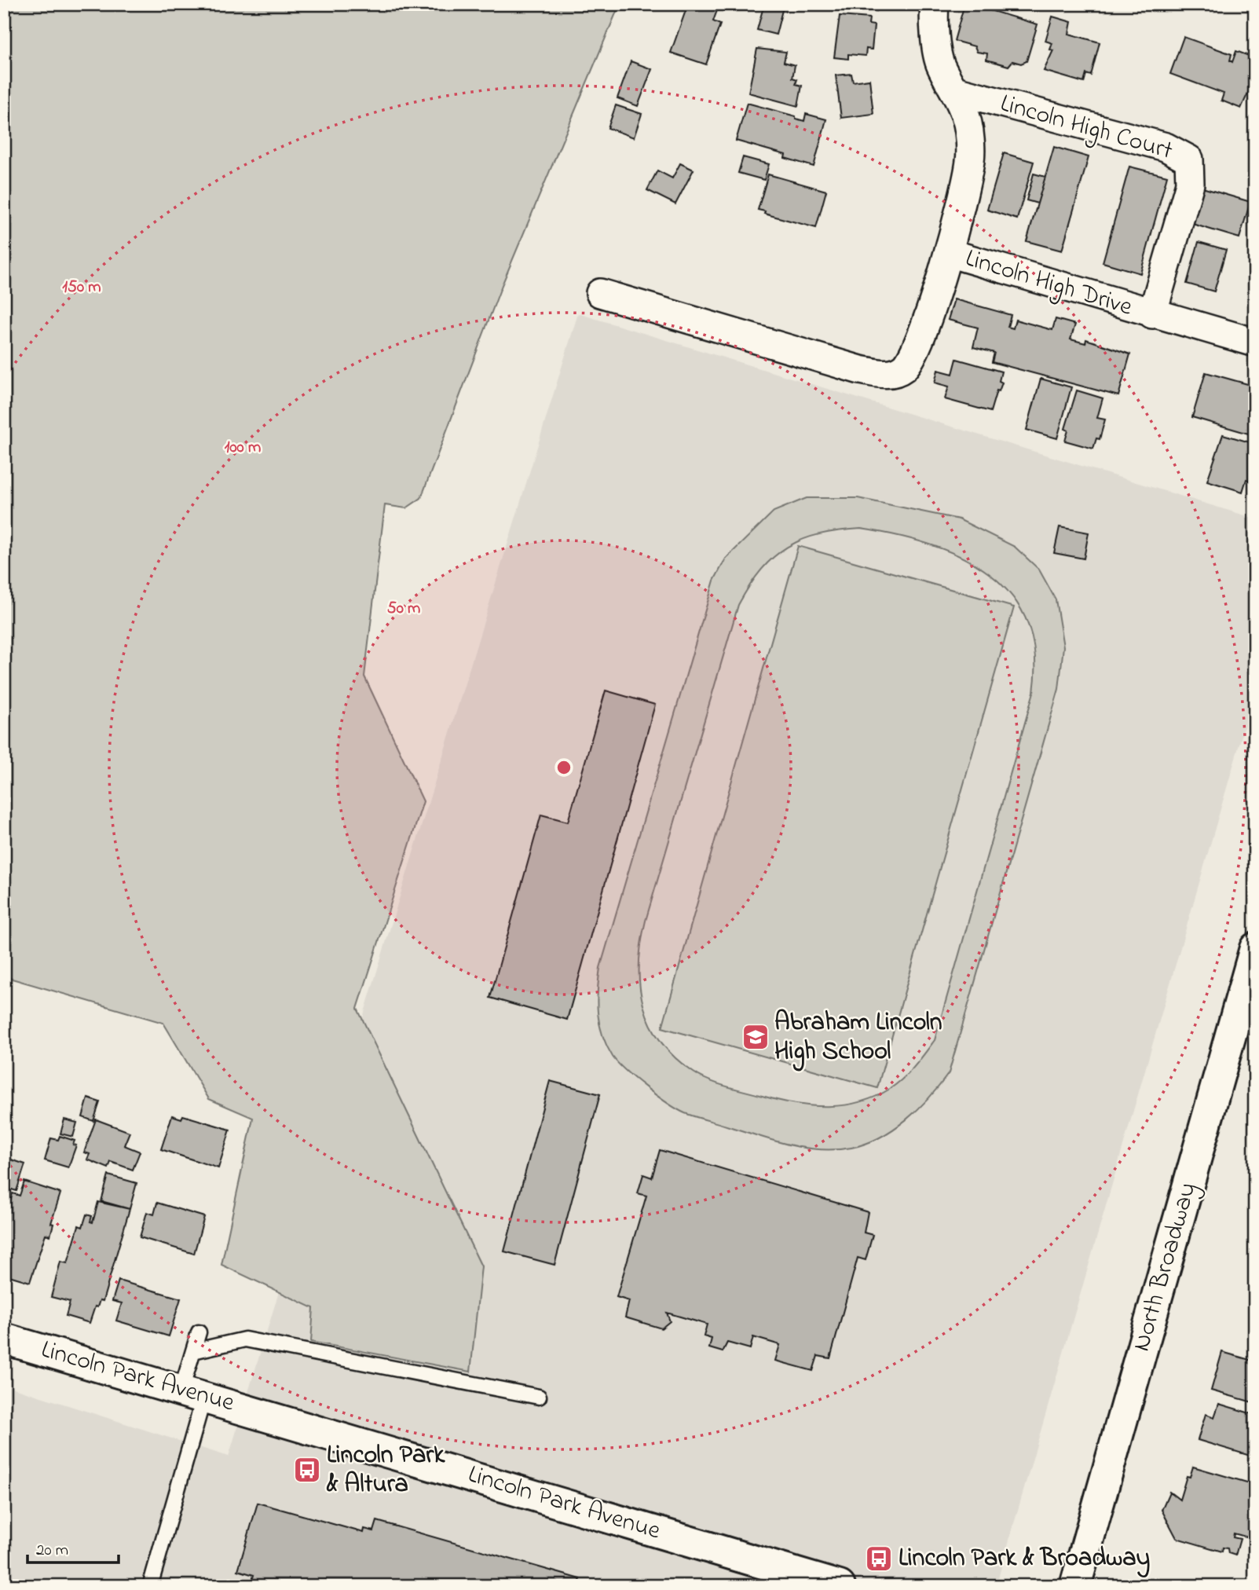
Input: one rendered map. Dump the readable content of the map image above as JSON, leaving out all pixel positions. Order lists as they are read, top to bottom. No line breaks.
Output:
{"streets":{"street":["Lincoln High Court","Lincoln High Drive","North Broadway","Lincoln Park Avenue"]},"crossings":[["Lincoln High Court","Lincoln High Drive"]],"places":{"school or university":["Abraham Lincoln High School"],"bus stop":["Lincoln Park & Altura","Lincoln Park & Broadway"]},"scale_bar":"20 m","rings":["150 m","100 m","50 m"]}
